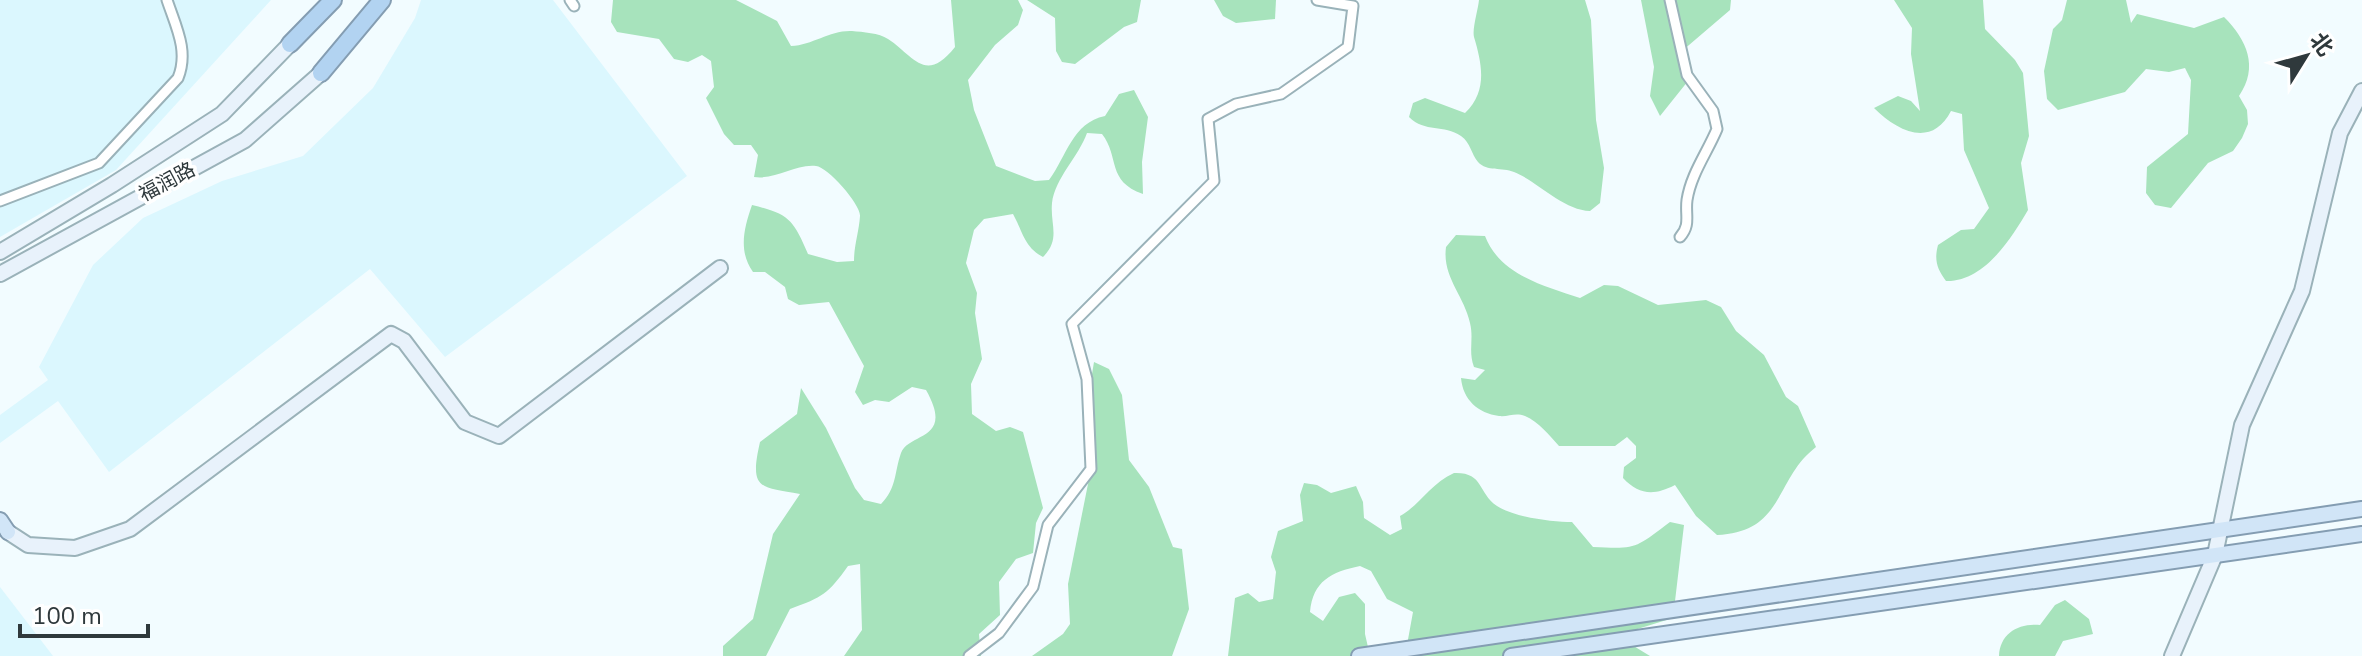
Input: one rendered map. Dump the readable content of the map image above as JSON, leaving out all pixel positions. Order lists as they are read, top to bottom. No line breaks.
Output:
{"streets":{"street":["福润路"]},"scale_bar":"100 m","north":"top right"}
